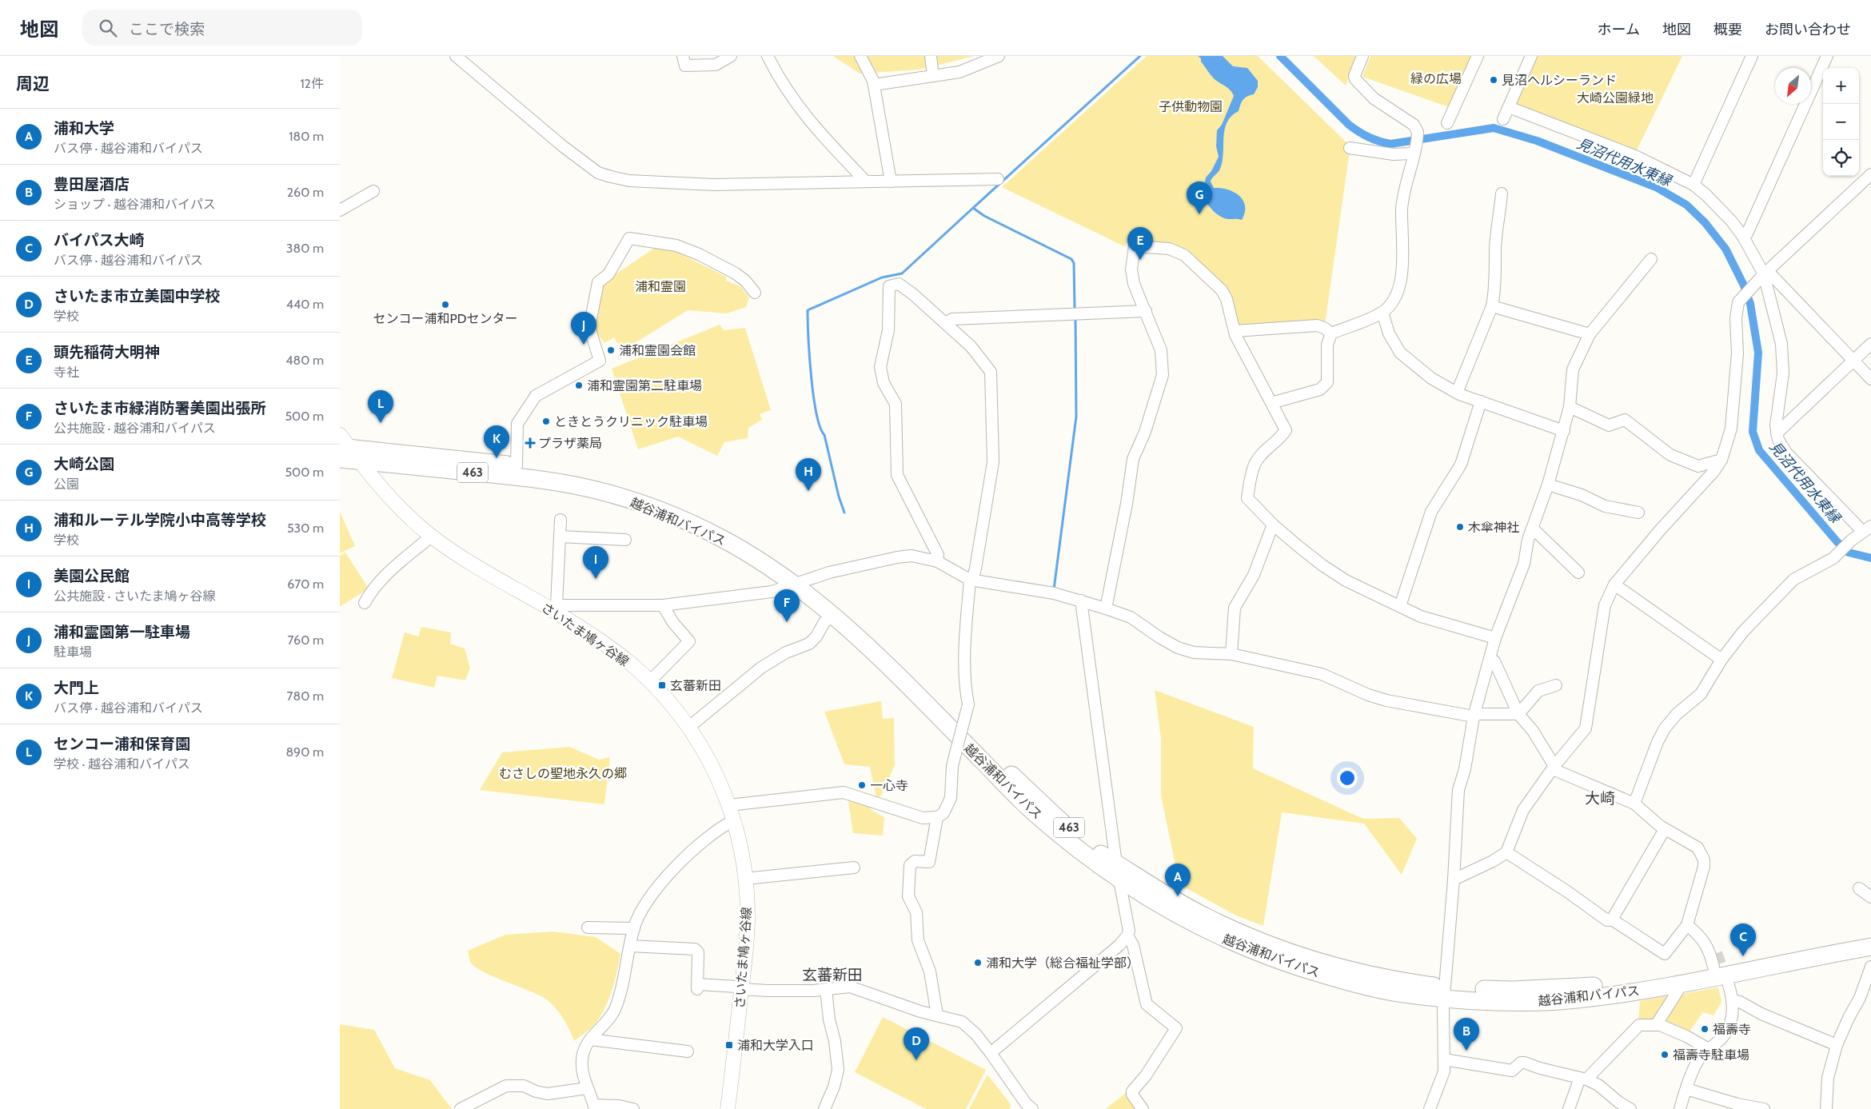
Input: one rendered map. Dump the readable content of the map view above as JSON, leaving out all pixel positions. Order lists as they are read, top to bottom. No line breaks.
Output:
{"streets":{"highway":["463","越谷浦和バイパス"],"main road":["さいたま鳩ヶ谷線"]},"crossings":[["越谷浦和バイパス","さいたま鳩ヶ谷線"]],"districts":["大崎","玄蕃新田"],"water":["見沼代用水東縁"],"parks":["緑の広場","大崎公園緑地","子供動物園","浦和霊園","むさしの聖地永久の郷"],"places":{"other":["見沼ヘルシーランド","センコー浦和PDセンター","浦和霊園会館","浦和霊園第二駐車場","ときとうクリニック駐車場","木傘神社","一心寺","浦和大学（総合福祉学部）","福壽寺","福壽寺駐車場"],"health":["プラザ薬局"],"transit":["玄蕃新田","浦和大学入口"]},"north":"bottom left","page":{"header":"地図","search":"ここで検索","nav":["ホーム","地図","概要","お問い合わせ"],"heading":["周辺","12件"],"map_buttons":["+","−"],"list":[{"mark":"A","name":"浦和大学","note":"バス停 · 越谷浦和バイパス","value":"180 m"},{"mark":"B","name":"豊田屋酒店","note":"ショップ · 越谷浦和バイパス","value":"260 m"},{"mark":"C","name":"バイパス大崎","note":"バス停 · 越谷浦和バイパス","value":"380 m"},{"mark":"D","name":"さいたま市立美園中学校","note":"学校","value":"440 m"},{"mark":"E","name":"頭先稲荷大明神","note":"寺社","value":"480 m"},{"mark":"F","name":"さいたま市緑消防署美園出張所","note":"公共施設 · 越谷浦和バイパス","value":"500 m"},{"mark":"G","name":"大崎公園","note":"公園","value":"500 m"},{"mark":"H","name":"浦和ルーテル学院小中高等学校","note":"学校","value":"530 m"},{"mark":"I","name":"美園公民館","note":"公共施設 · さいたま鳩ヶ谷線","value":"670 m"},{"mark":"J","name":"浦和霊園第一駐車場","note":"駐車場","value":"760 m"},{"mark":"K","name":"大門上","note":"バス停 · 越谷浦和バイパス","value":"780 m"},{"mark":"L","name":"センコー浦和保育園","note":"学校 · 越谷浦和バイパス","value":"890 m"}],"pins":["G","E","J","L","K","H","I","F","A","C","B","D"]}}
